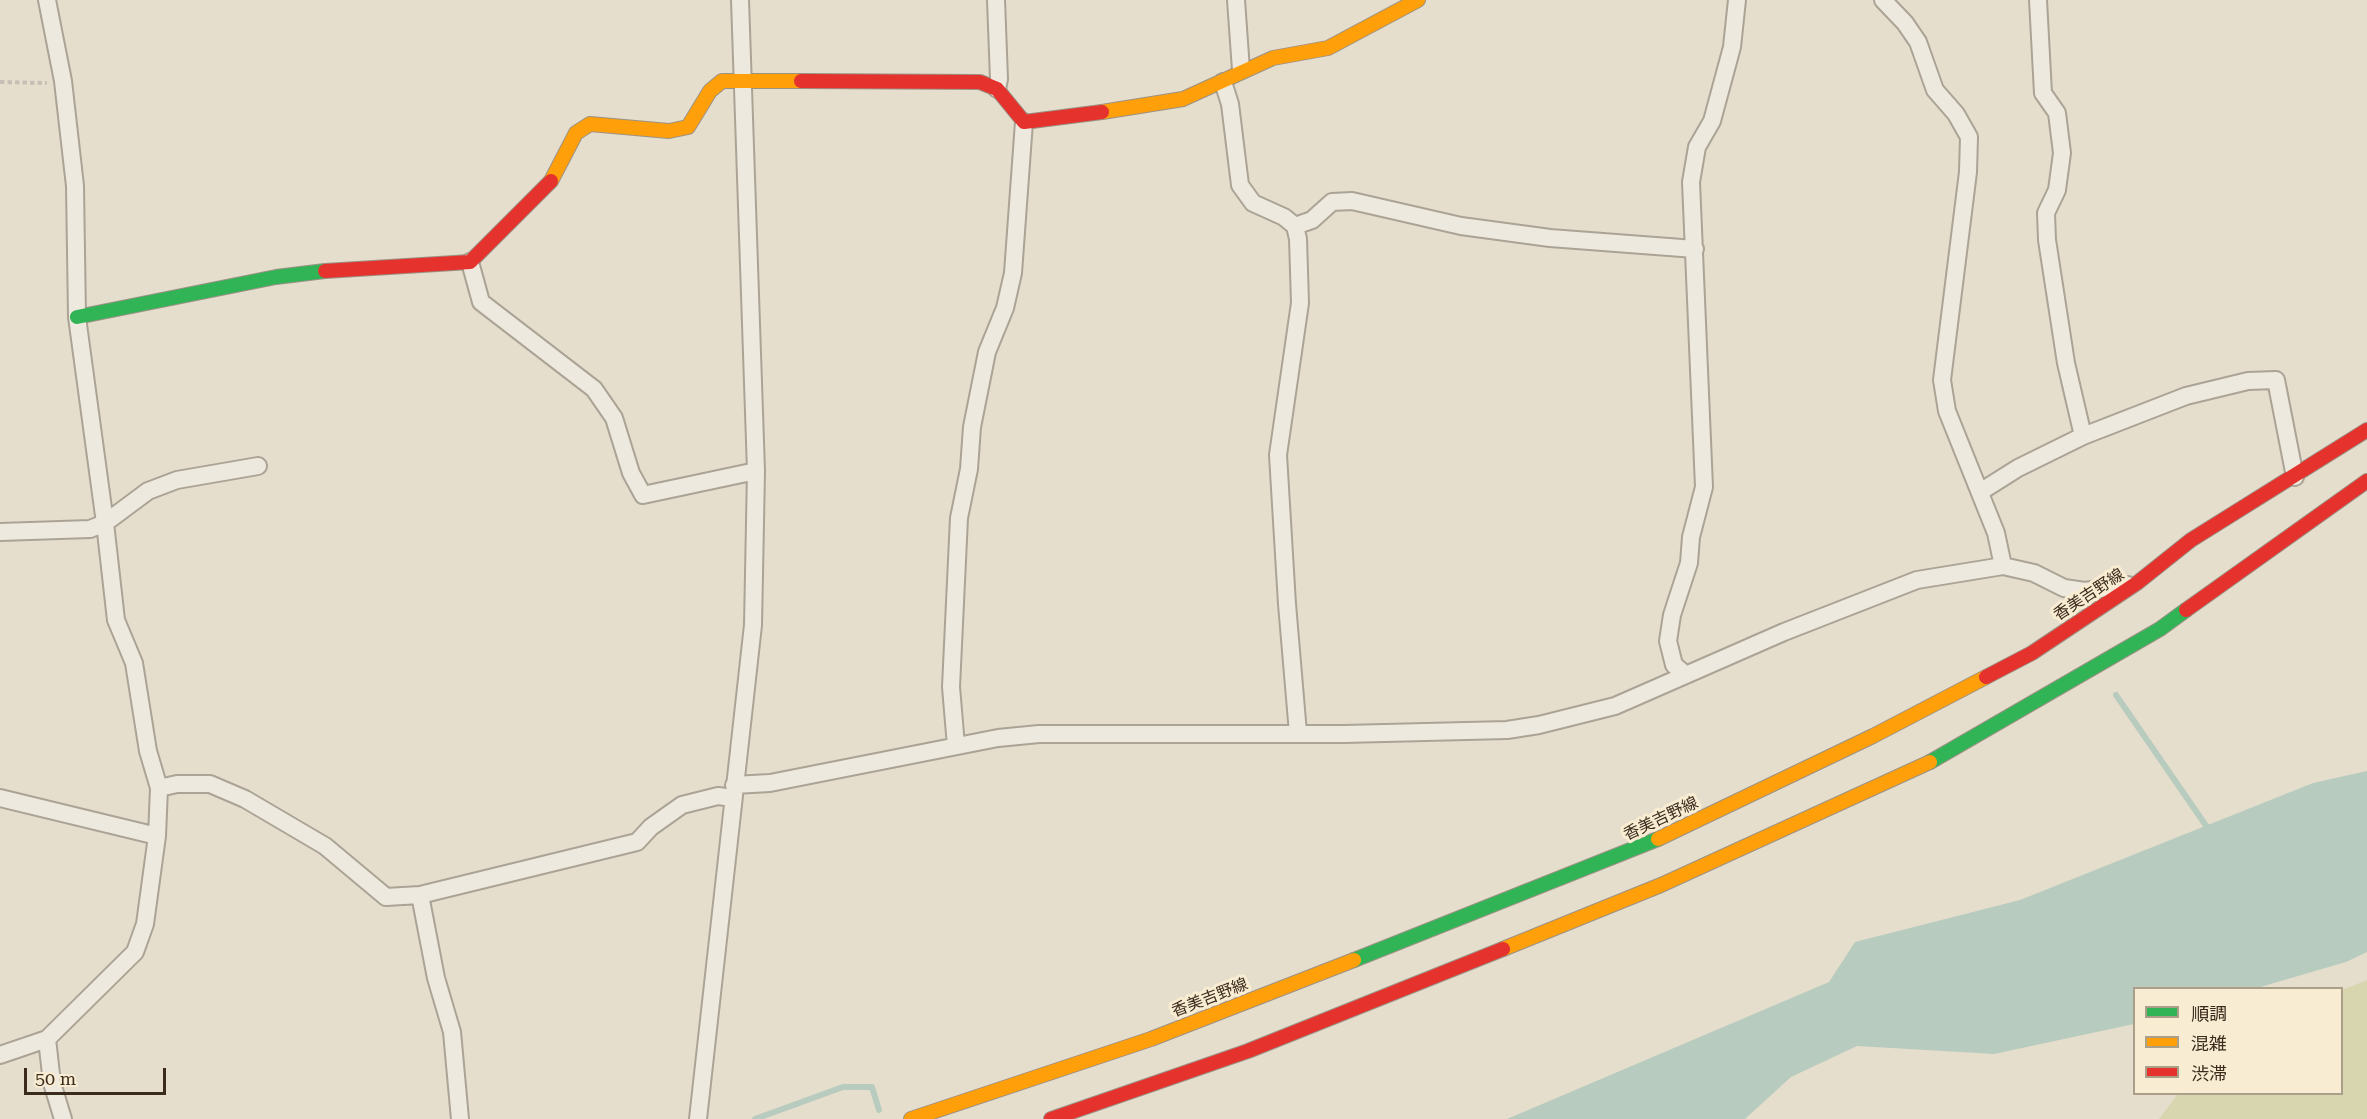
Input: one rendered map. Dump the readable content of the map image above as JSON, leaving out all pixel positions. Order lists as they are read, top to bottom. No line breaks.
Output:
{"streets":{"street":["香美吉野線"]},"legend":["順調","混雑","渋滞"],"scale_bar":"50 m"}
